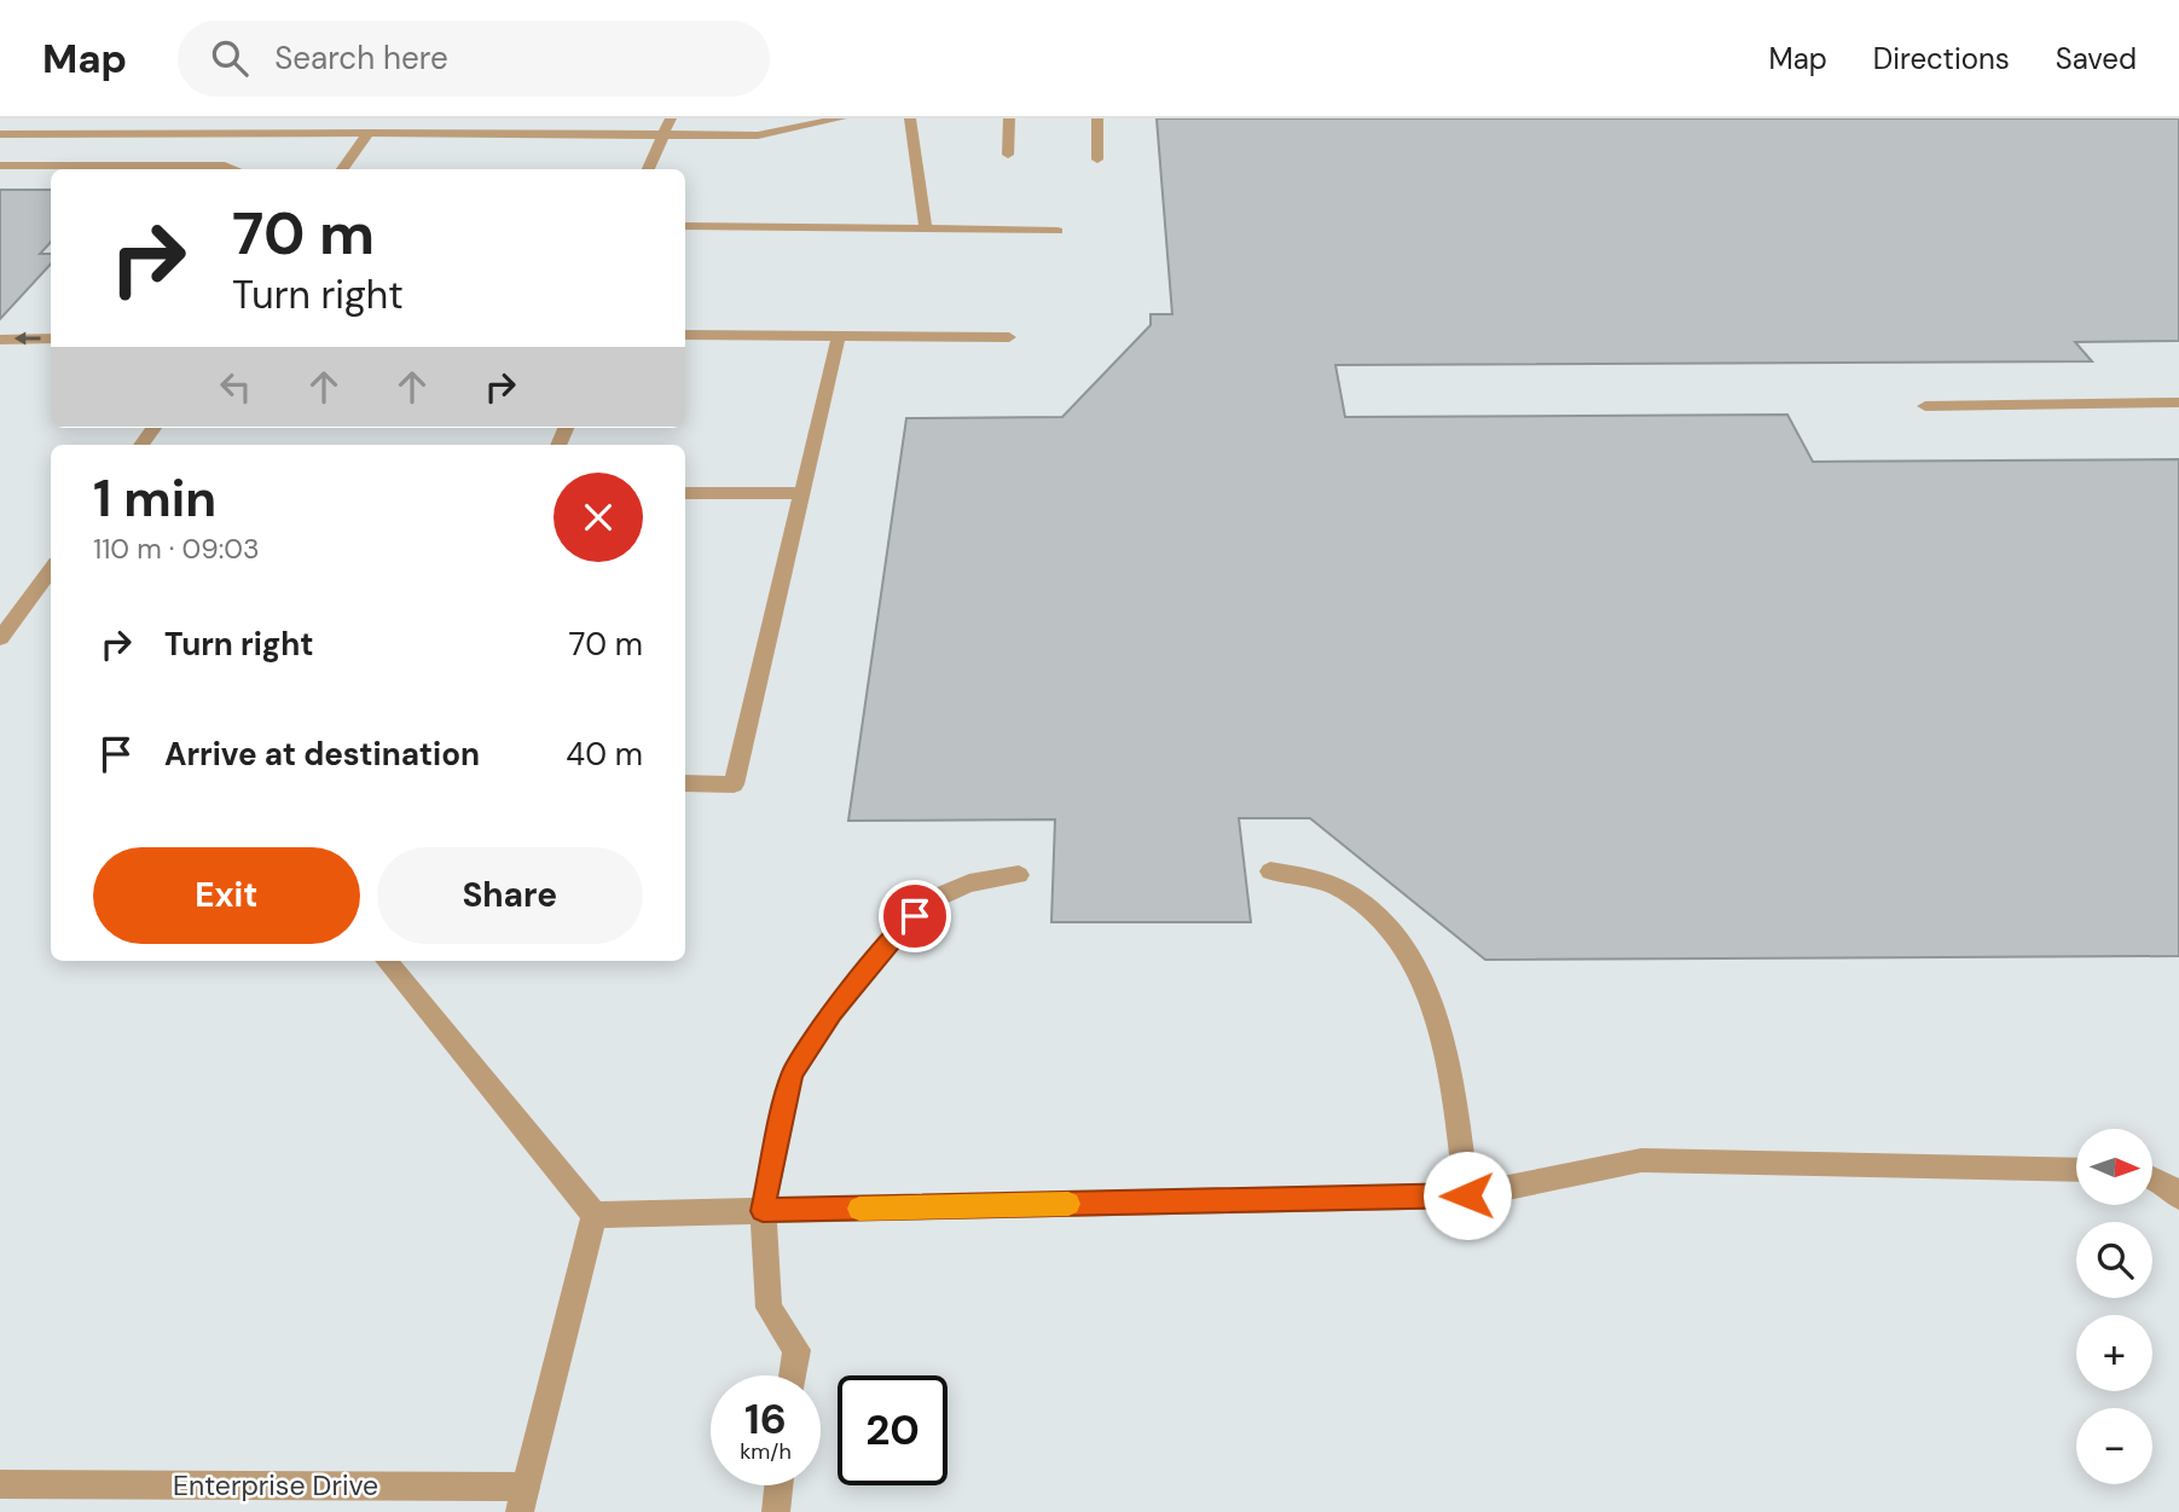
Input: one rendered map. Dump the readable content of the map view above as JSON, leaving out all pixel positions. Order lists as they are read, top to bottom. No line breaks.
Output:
{"streets":{"street":["Enterprise Drive"]},"north":"right","page":{"header":"Map","search":"Search here","nav":["Map","Directions","Saved"],"turn":["70 m","Turn right"],"heading":["1 min","110 m · 09:03"],"list":[{"name":"Turn right","value":"70 m"},{"name":"Arrive at destination","value":"40 m"}],"buttons":["Exit","Share"],"map_buttons":["+","−"],"speed":"16 km/h","limit":"20"}}
